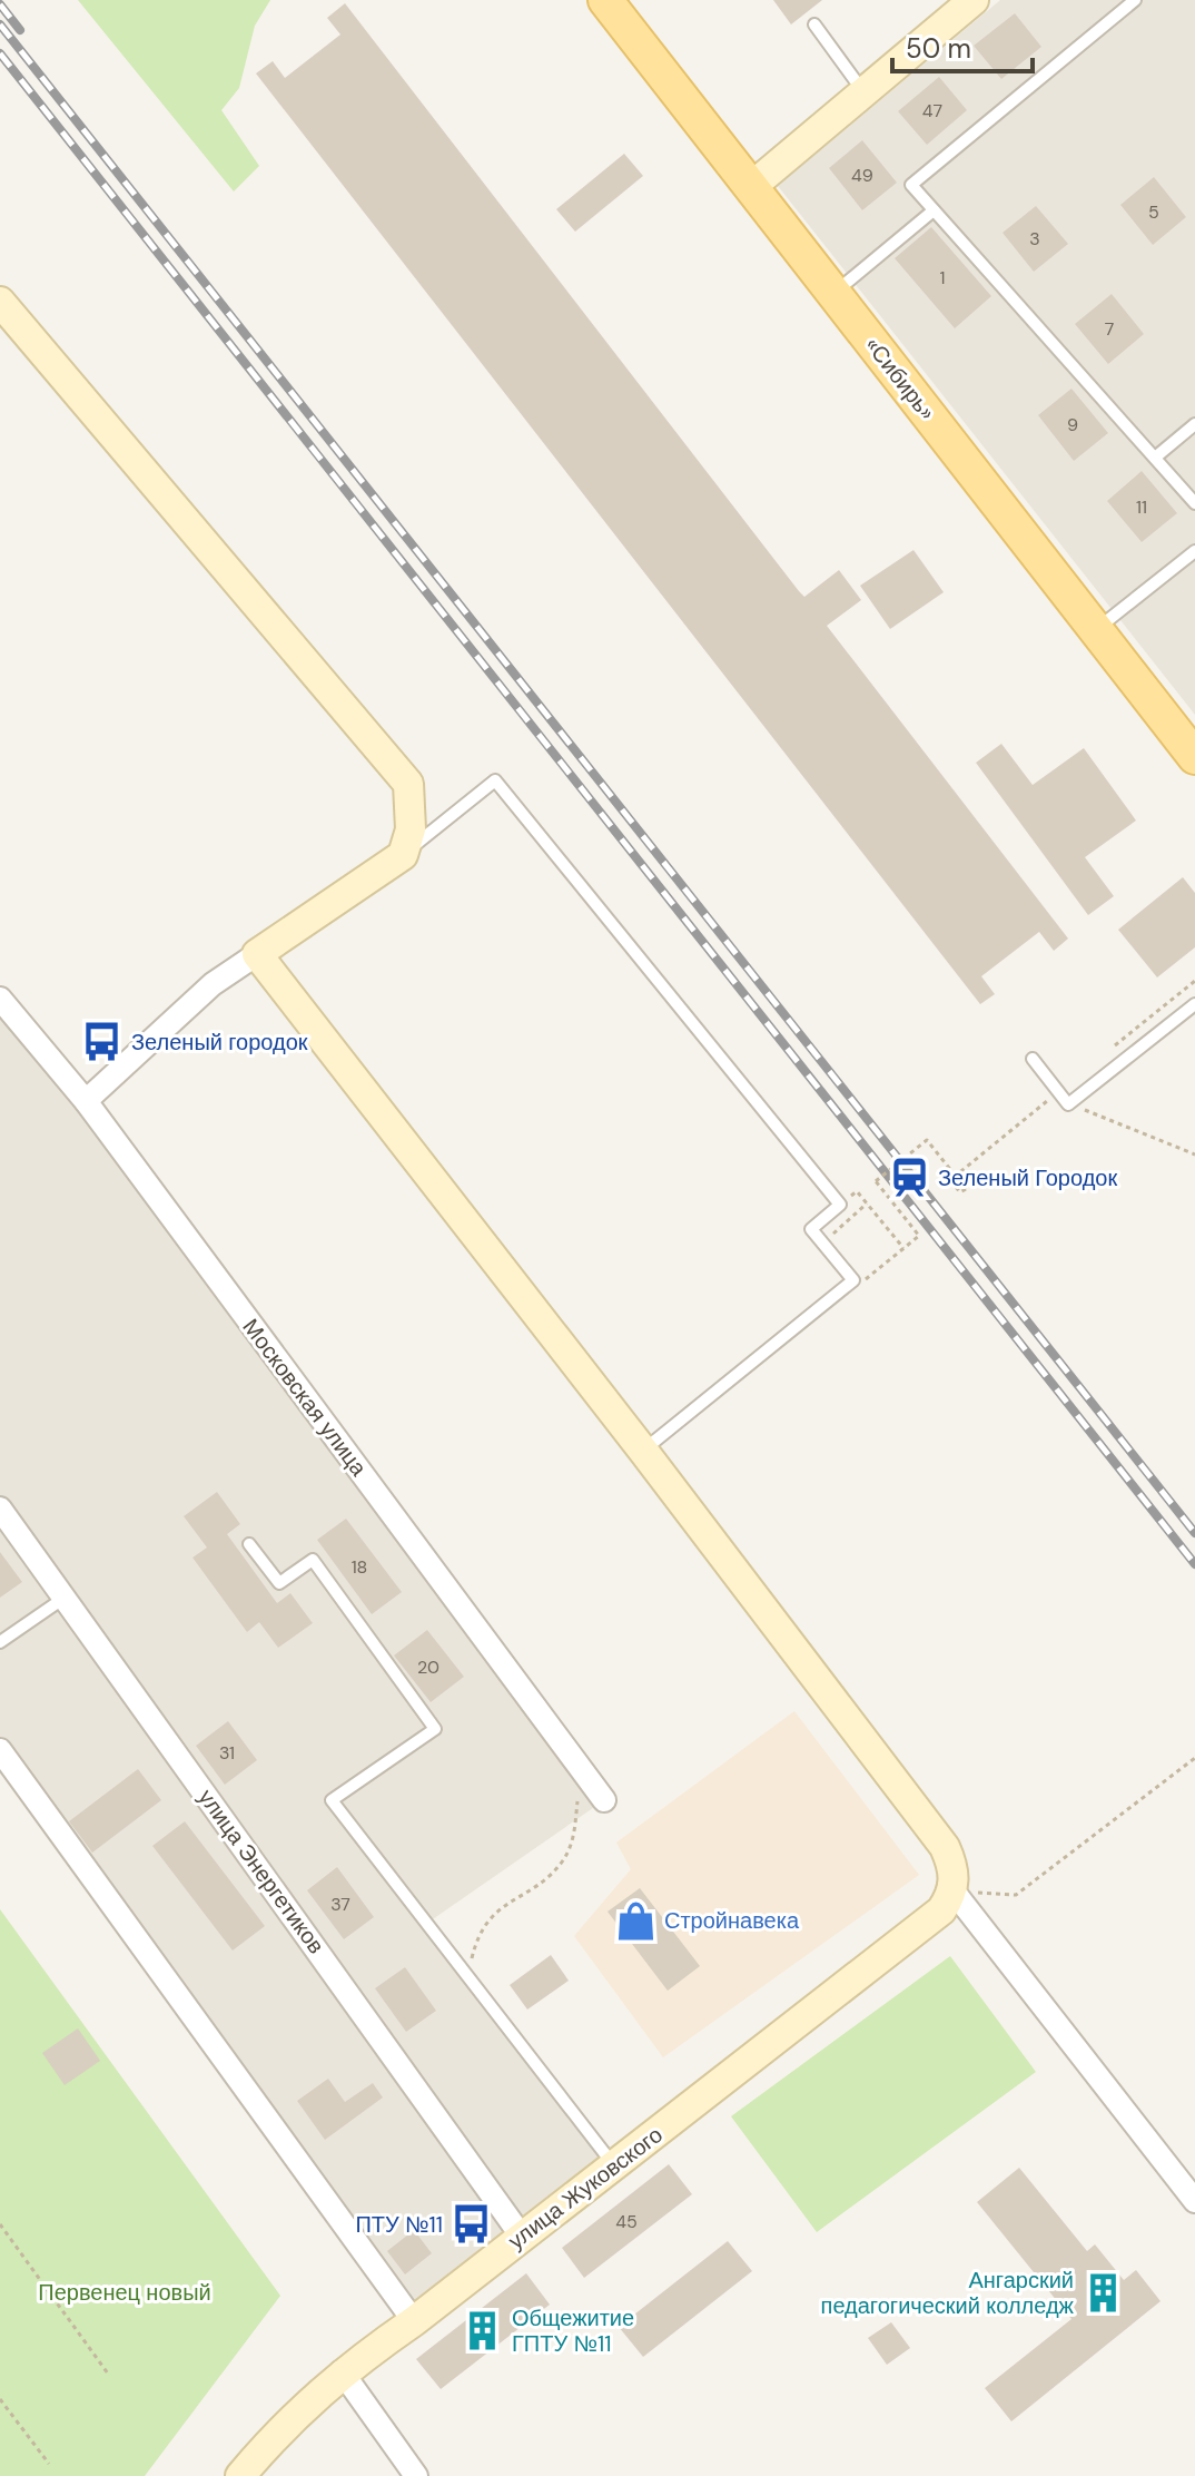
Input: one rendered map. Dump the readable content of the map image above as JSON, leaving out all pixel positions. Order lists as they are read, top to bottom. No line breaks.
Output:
{"streets":{"main road":["«Сибирь»"],"street":["Московская улица","улица Энергетиков","улица Жуковского"]},"crossings":[["улица Энергетиков","улица Жуковского"]],"parks":["Первенец новый"],"places":{"bus stop":["Зеленый городок","ПТУ №11"],"station":["Зеленый Городок"],"shop":["Стройнавека"],"building":["Ангарский педагогический колледж","Общежитие ГПТУ №11"]},"house_numbers":["47","49","5","3","1","7","9","11","18","20","31","37","45"],"scale_bar":"50 m"}
